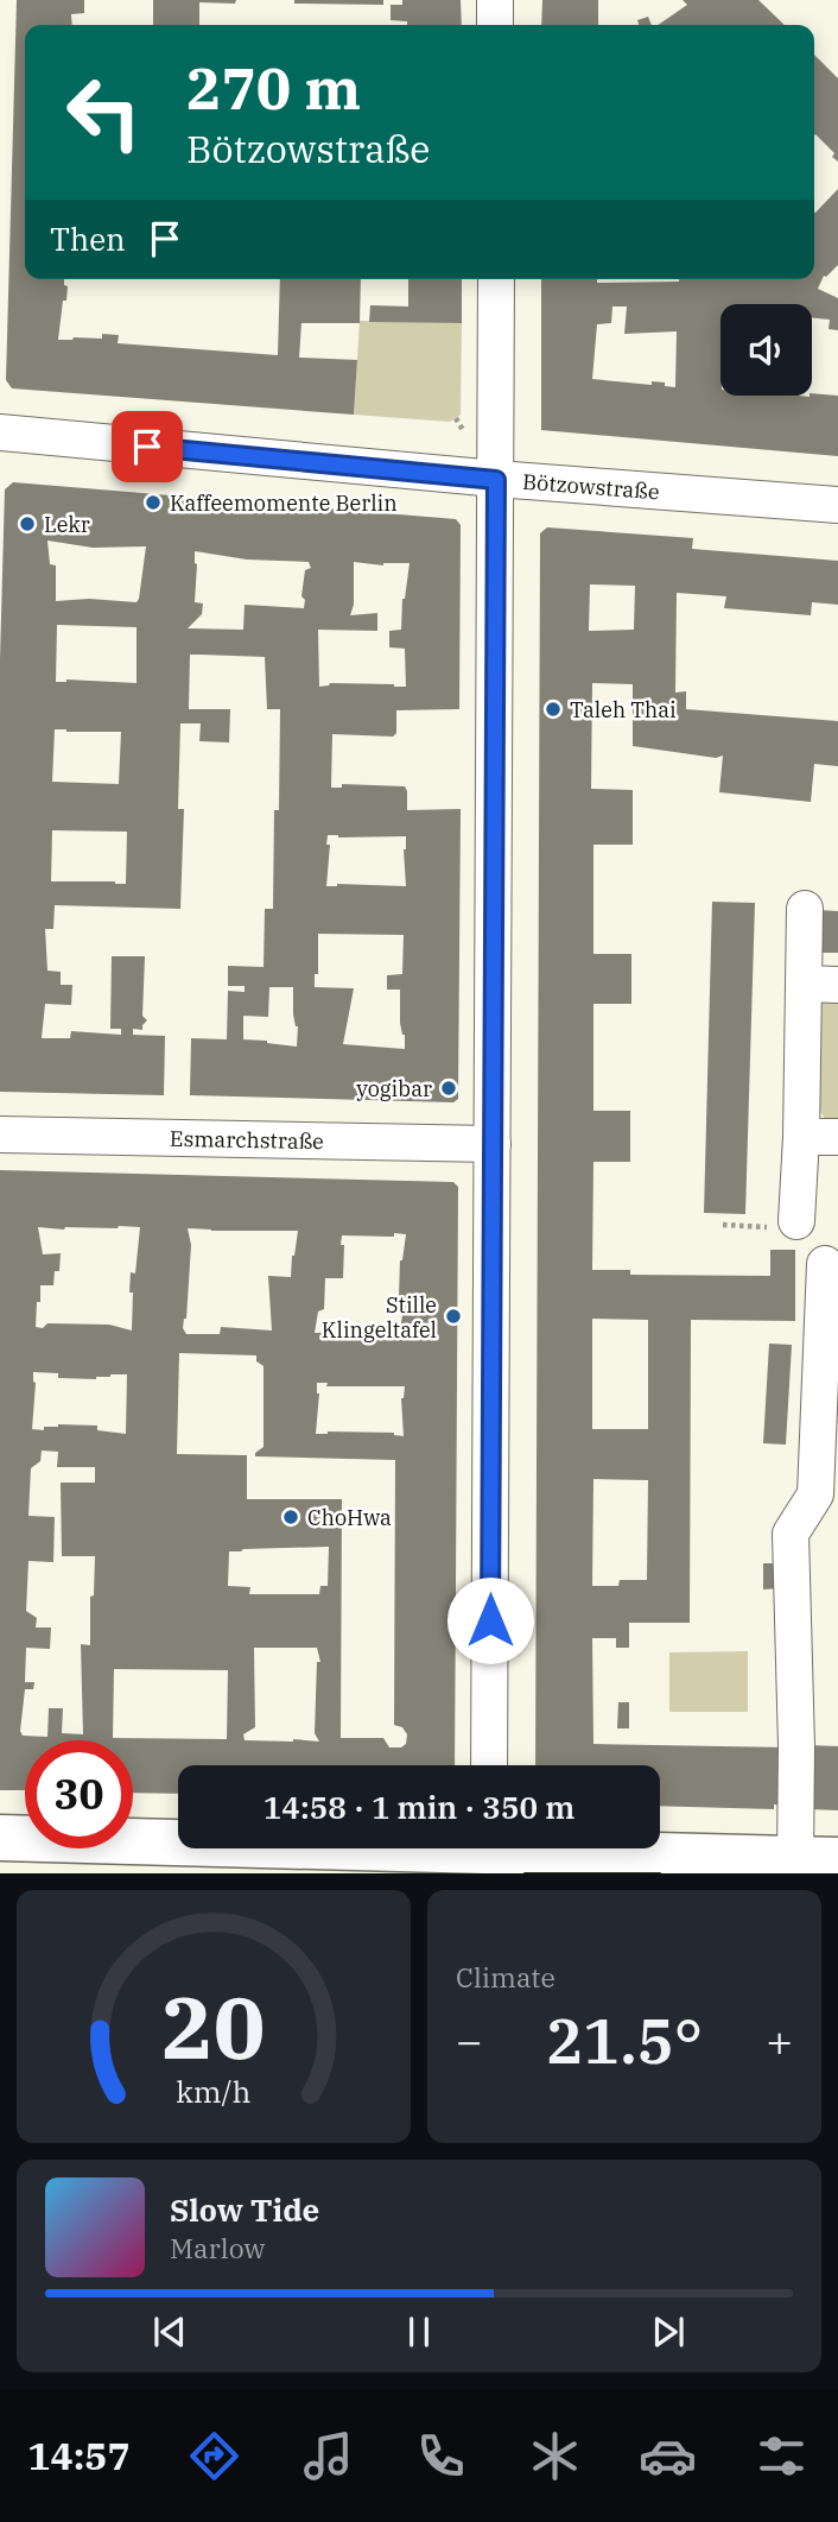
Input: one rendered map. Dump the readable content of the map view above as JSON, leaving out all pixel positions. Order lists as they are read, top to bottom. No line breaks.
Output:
{"streets":{"street":["Bötzowstraße","Esmarchstraße"]},"places":["Kaffeemomente Berlin","Lekr","Taleh Thai","yogibar","Stille Klingeltafel","ChoHwa"],"page":{"turn":["270 m","Bötzowstraße"],"then":"Then","limit":"30","trip":"14:58 · 1 min · 350 m","tile":"Climate","heat":["−","21.5°","+"],"song":["Slow Tide","Marlow"],"tabs":"14:57","gauge":["20","km/h"]}}
